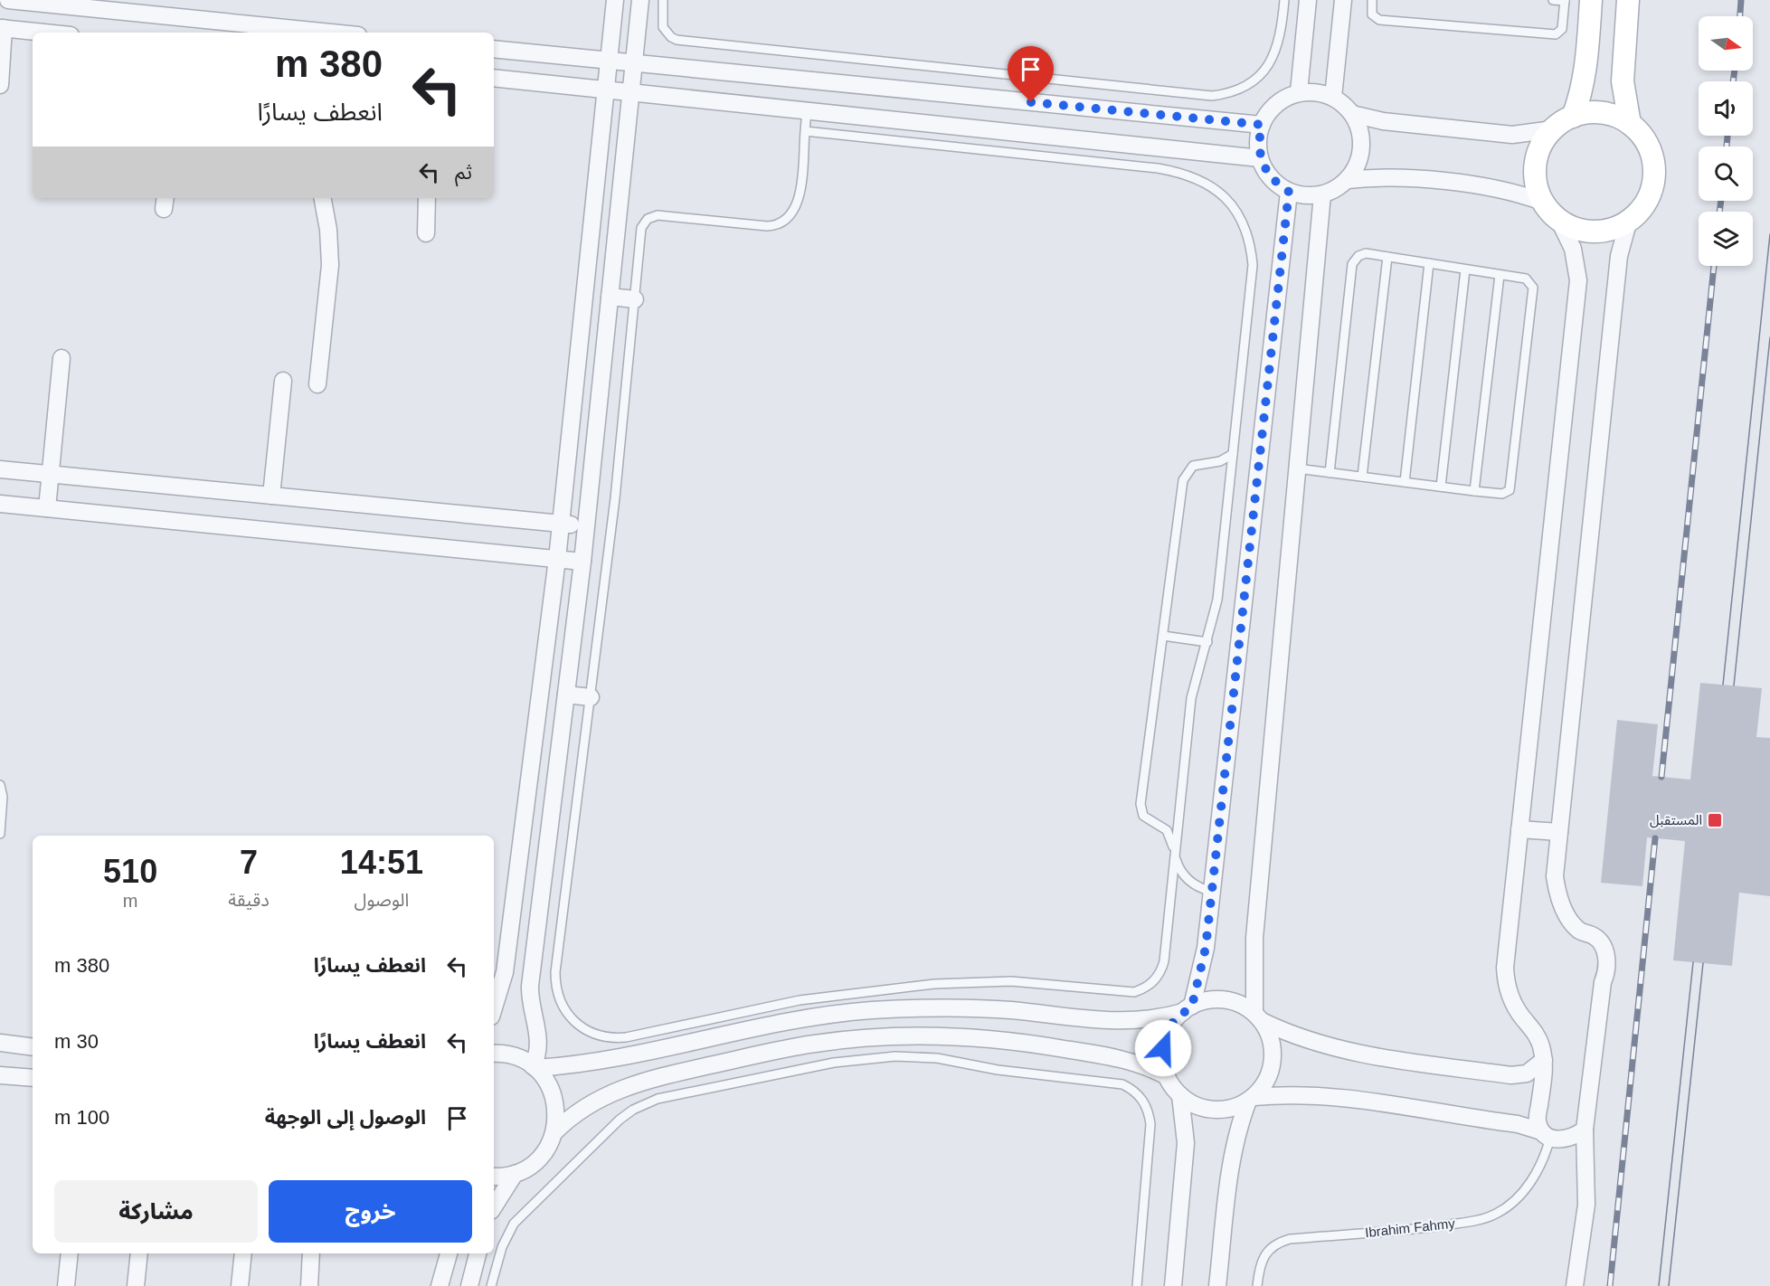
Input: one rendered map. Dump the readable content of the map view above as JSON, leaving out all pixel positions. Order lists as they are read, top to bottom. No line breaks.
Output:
{"streets":{"lane":["Ibrahim Fahmy"]},"places":{"transit":["المستقبل"]},"north":"right","page":{"turn":["380 m","انعطف يسارًا"],"then":"ثم","eta":["14:51","الوصول","7","دقيقة","510","m"],"list":[{"name":"انعطف يسارًا","value":"380 m"},{"name":"انعطف يسارًا","value":"30 m"},{"name":"الوصول إلى الوجهة","value":"100 m"}],"buttons":["خروج","مشاركة"]}}
